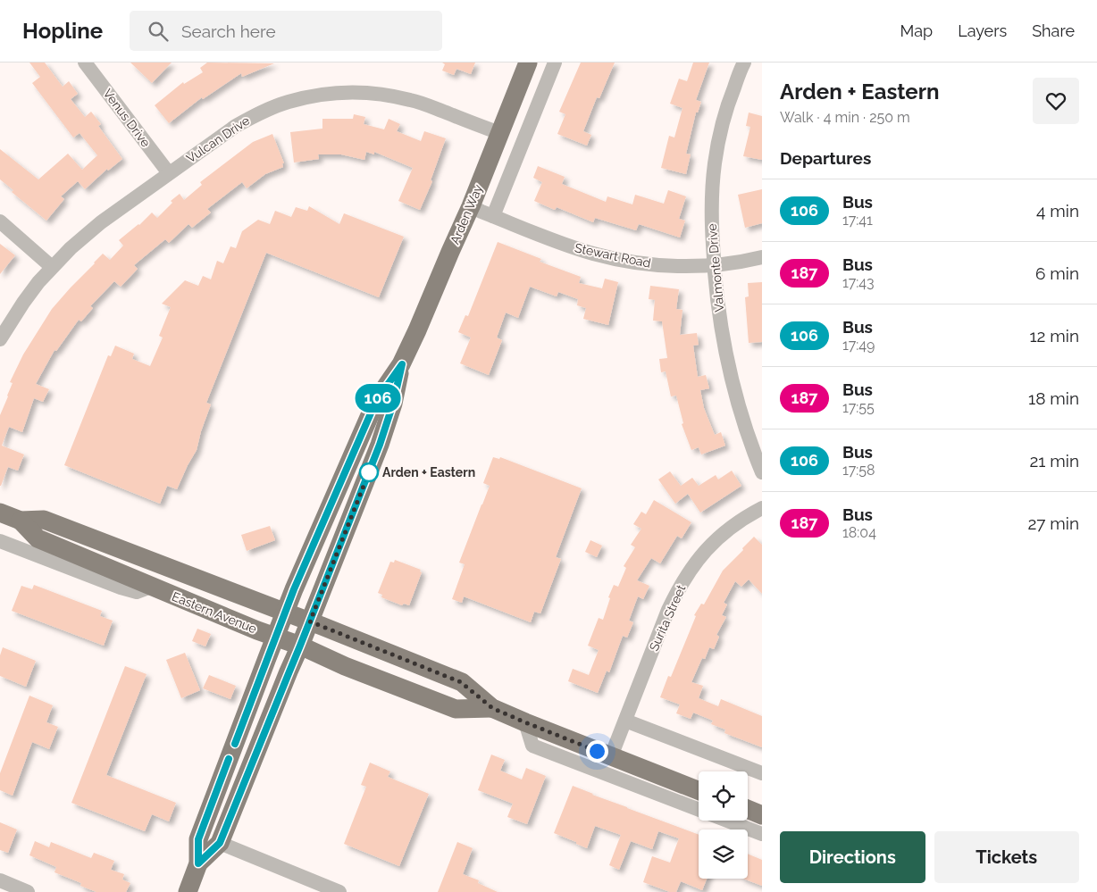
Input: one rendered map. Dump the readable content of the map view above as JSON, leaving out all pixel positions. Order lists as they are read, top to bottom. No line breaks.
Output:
{"streets":{"main road":["Arden Way","Eastern Avenue"],"street":["Venus Drive","Vulcan Drive","Stewart Road","Valmonte Drive","Surita Street"]},"crossings":[["Venus Drive","Vulcan Drive"],["Vulcan Drive","Arden Way"],["Arden Way","Stewart Road"],["Arden Way","Eastern Avenue"],["Stewart Road","Valmonte Drive"],["Eastern Avenue","Surita Street"]],"places":["Arden + Eastern"],"lines":["bus line 106"],"page":{"header":"Hopline","search":"Search here","nav":["Map","Layers","Share"],"on_map":"106","heading":[["Arden + Eastern","Walk · 4 min · 250 m"],"Departures"],"list":[{"mark":"106","name":"Bus","note":"17:41","value":"4 min"},{"mark":"187","name":"Bus","note":"17:43","value":"6 min"},{"mark":"106","name":"Bus","note":"17:49","value":"12 min"},{"mark":"187","name":"Bus","note":"17:55","value":"18 min"},{"mark":"106","name":"Bus","note":"17:58","value":"21 min"},{"mark":"187","name":"Bus","note":"18:04","value":"27 min"}],"buttons":["Directions","Tickets"]}}
